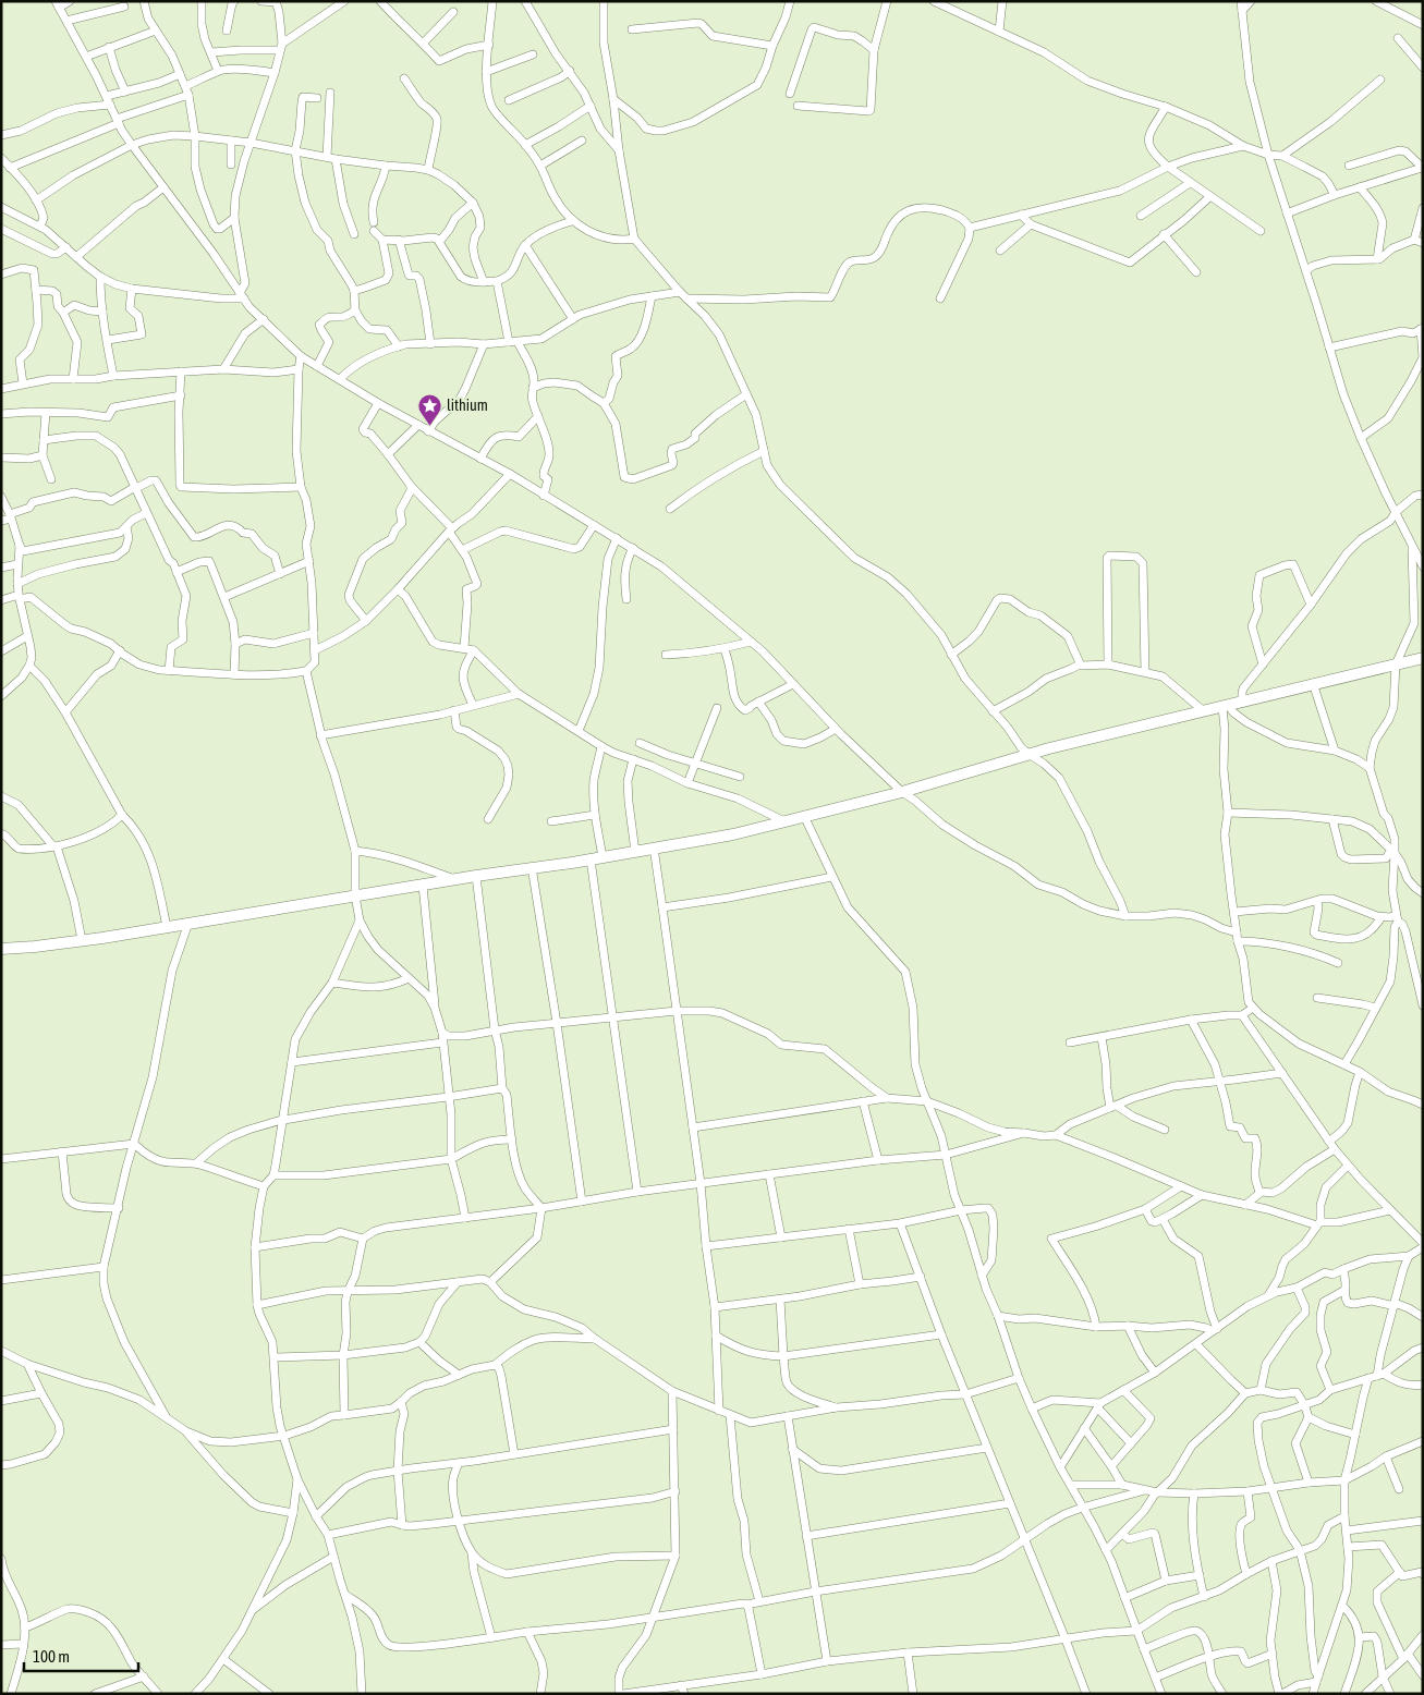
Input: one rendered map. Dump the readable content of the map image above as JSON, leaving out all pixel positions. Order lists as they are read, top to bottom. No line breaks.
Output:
{"places":{"place":["lithium"]},"scale_bar":"100 m"}
